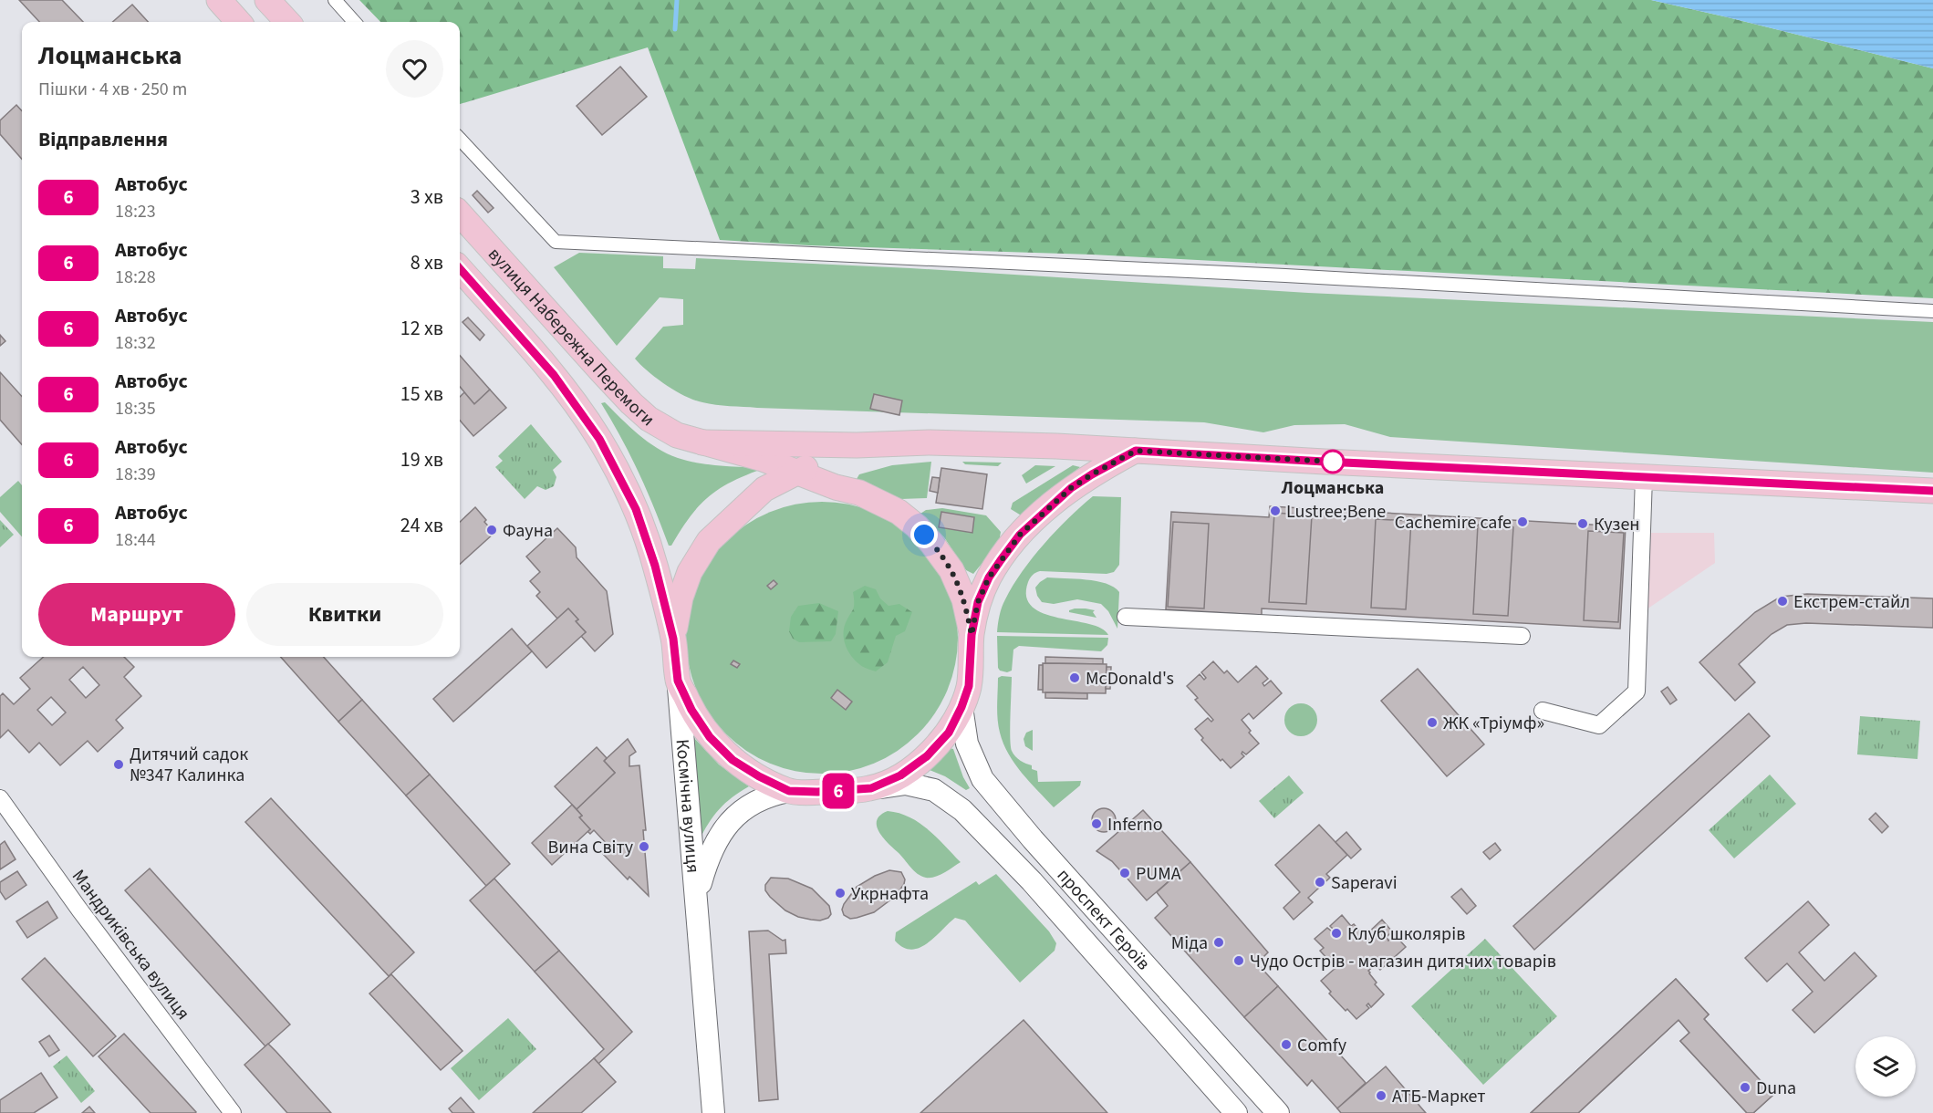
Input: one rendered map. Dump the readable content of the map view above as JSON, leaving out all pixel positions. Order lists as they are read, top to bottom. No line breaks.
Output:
{"streets":{"main road":["вулиця Набережна Перемоги","Космічна вулиця","проспект Героїв"],"street":["Мандриківська вулиця"]},"crossings":[["вулиця Набережна Перемоги","Космічна вулиця"],["вулиця Набережна Перемоги","проспект Героїв"]],"places":["Лоцманська","Lustree;Bene","Cachemire cafe","Кузен","Фауна","Екстрем-стайл","McDonald's","ЖК «Тріумф»","Дитячий садок №347 Калинка","Inferno","Вина Світу","PUMA","Saperavi","Укрнафта","Клуб школярів","Міда","Чудо Острів - магазин дитячих товарів","Comfy","Duna","АТБ-Маркет"],"lines":["bus line 6"],"page":{"on_map":"6","heading":[["Лоцманська","Пішки · 4 хв · 250 m"],"Відправлення"],"list":[{"mark":"6","name":"Автобус","note":"18:23","value":"3 хв"},{"mark":"6","name":"Автобус","note":"18:28","value":"8 хв"},{"mark":"6","name":"Автобус","note":"18:32","value":"12 хв"},{"mark":"6","name":"Автобус","note":"18:35","value":"15 хв"},{"mark":"6","name":"Автобус","note":"18:39","value":"19 хв"},{"mark":"6","name":"Автобус","note":"18:44","value":"24 хв"}],"buttons":["Маршрут","Квитки"]}}
